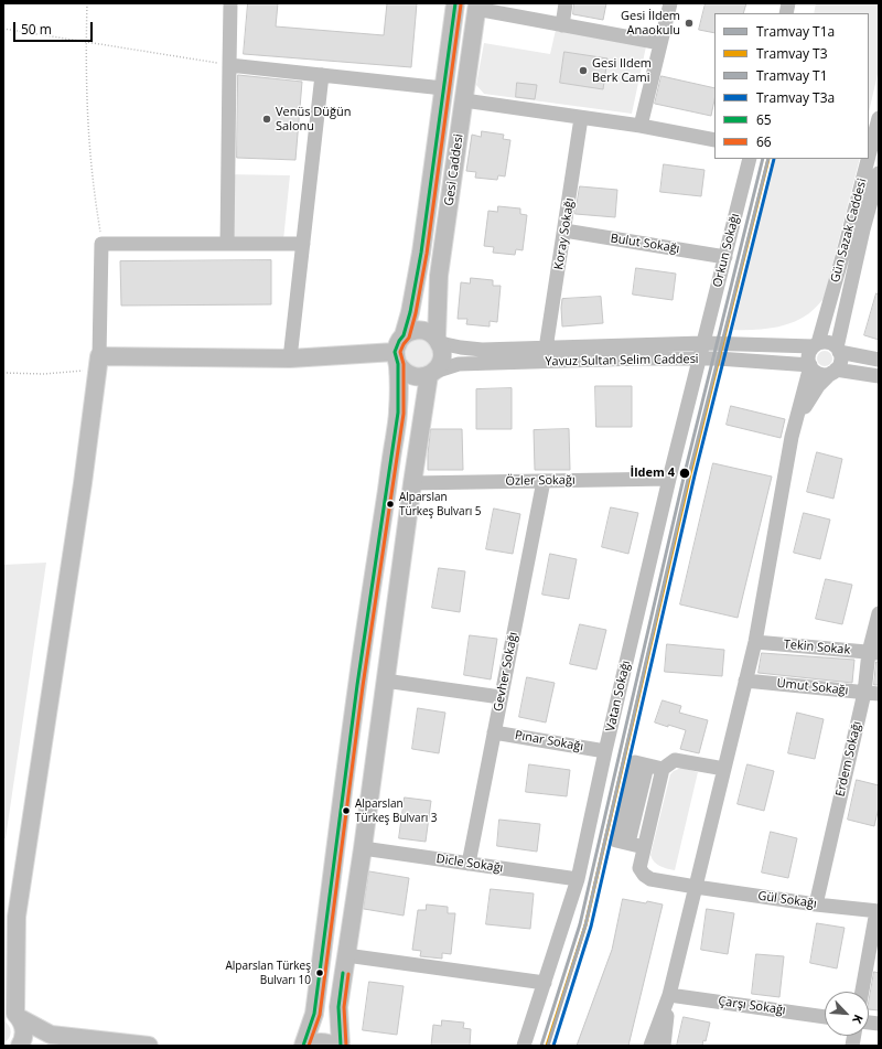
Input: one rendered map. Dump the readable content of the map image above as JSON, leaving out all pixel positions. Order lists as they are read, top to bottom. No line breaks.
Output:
{"streets":{"main road":["Gesi Caddesi"],"street":["Gün Sazak Caddesi","Koray Sokağı","Bulut Sokağı","Orkun Sokağı","Yavuz Sultan Selim Caddesi","Özler Sokağı","Tekin Sokak","Gevher Sokağı","Umut Sokağı","Vatan Sokağı","Pınar Sokağı","Erdem Sokağı","Dicle Sokağı","Gül Sokağı","Çarşı Sokağı"]},"crossings":[["Gesi Caddesi","Yavuz Sultan Selim Caddesi"],["Gün Sazak Caddesi","Yavuz Sultan Selim Caddesi"],["Koray Sokağı","Bulut Sokağı"],["Koray Sokağı","Yavuz Sultan Selim Caddesi"],["Bulut Sokağı","Orkun Sokağı"],["Orkun Sokağı","Yavuz Sultan Selim Caddesi"],["Orkun Sokağı","Vatan Sokağı"],["Yavuz Sultan Selim Caddesi","Vatan Sokağı"],["Özler Sokağı","Gevher Sokağı"],["Özler Sokağı","Vatan Sokağı"],["Tekin Sokak","Erdem Sokağı"],["Gevher Sokağı","Pınar Sokağı"],["Gevher Sokağı","Dicle Sokağı"],["Umut Sokağı","Erdem Sokağı"],["Vatan Sokağı","Pınar Sokağı"],["Vatan Sokağı","Dicle Sokağı"],["Erdem Sokağı","Gül Sokağı"]],"places":["Gesi İldem Anaokulu","Gesi Ildem Berk Cami","Venüs Düğün Salonu","İldem 4","Alparslan Türkeş Bulvarı 5","Alparslan Türkeş Bulvarı 3","Alparslan Türkeş Bulvarı 10"],"lines":["transit line 65","transit line 66","tram line T1a","tram line T3","tram line T1","tram line T3a"],"legend":["Tramvay T1a","Tramvay T3","Tramvay T1","Tramvay T3a","65","66"],"scale_bar":"50 m","north":"bottom right"}
